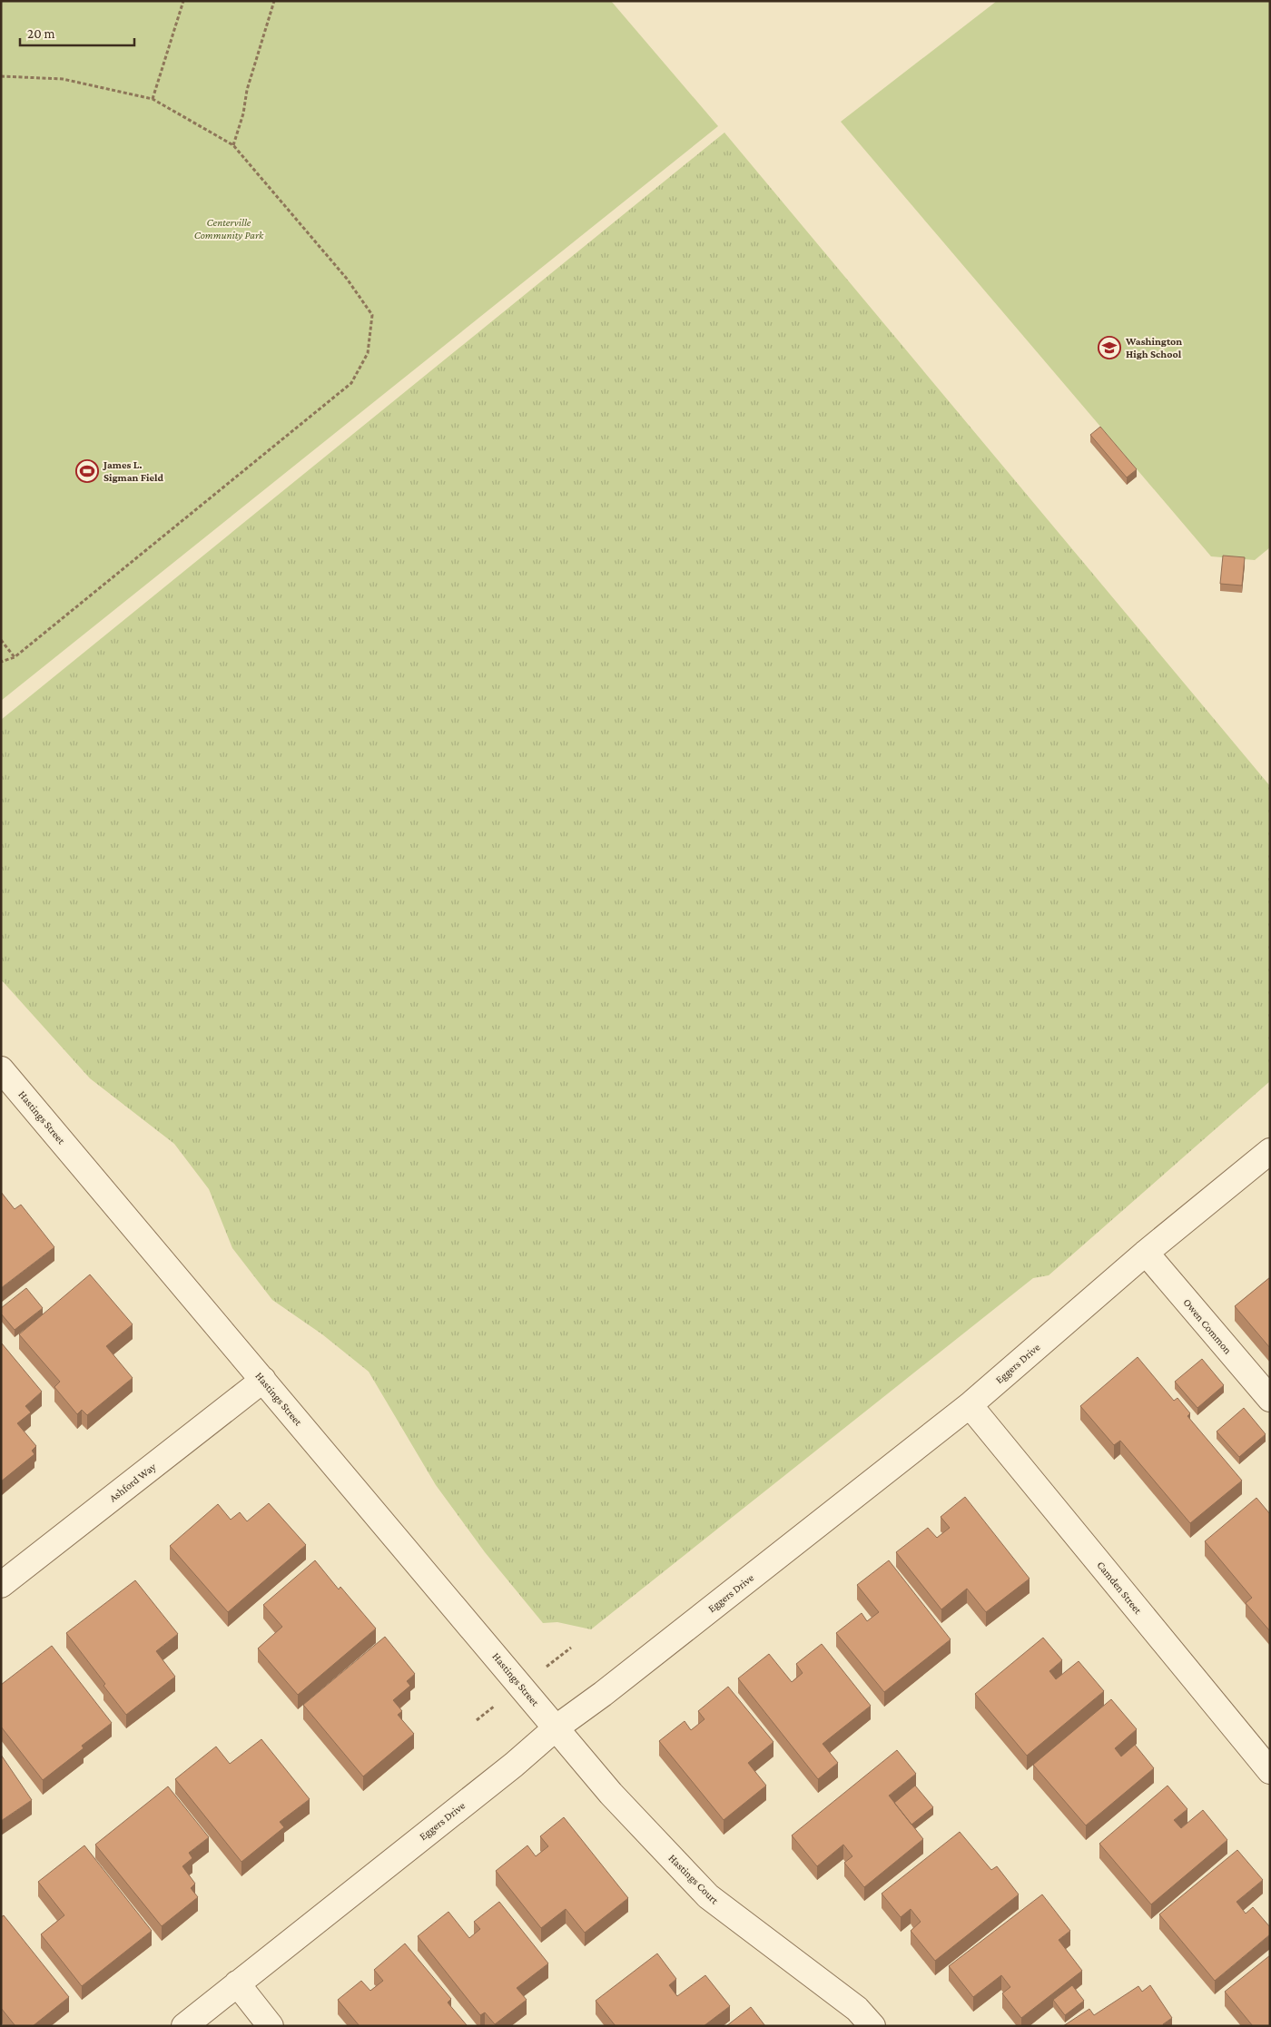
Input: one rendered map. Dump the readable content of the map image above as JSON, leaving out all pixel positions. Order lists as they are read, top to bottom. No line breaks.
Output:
{"streets":{"street":["Hastings Street","Owen Common","Eggers Drive","Ashford Way","Camden Street","Hastings Court"]},"crossings":[["Hastings Street","Eggers Drive"],["Hastings Street","Ashford Way"],["Hastings Street","Hastings Court"],["Owen Common","Eggers Drive"],["Eggers Drive","Camden Street"],["Eggers Drive","Hastings Court"]],"parks":["Centerville Community Park"],"places":{"school or university":["Washington High School"],"sports":["James L. Sigman Field"]},"scale_bar":"20 m"}
